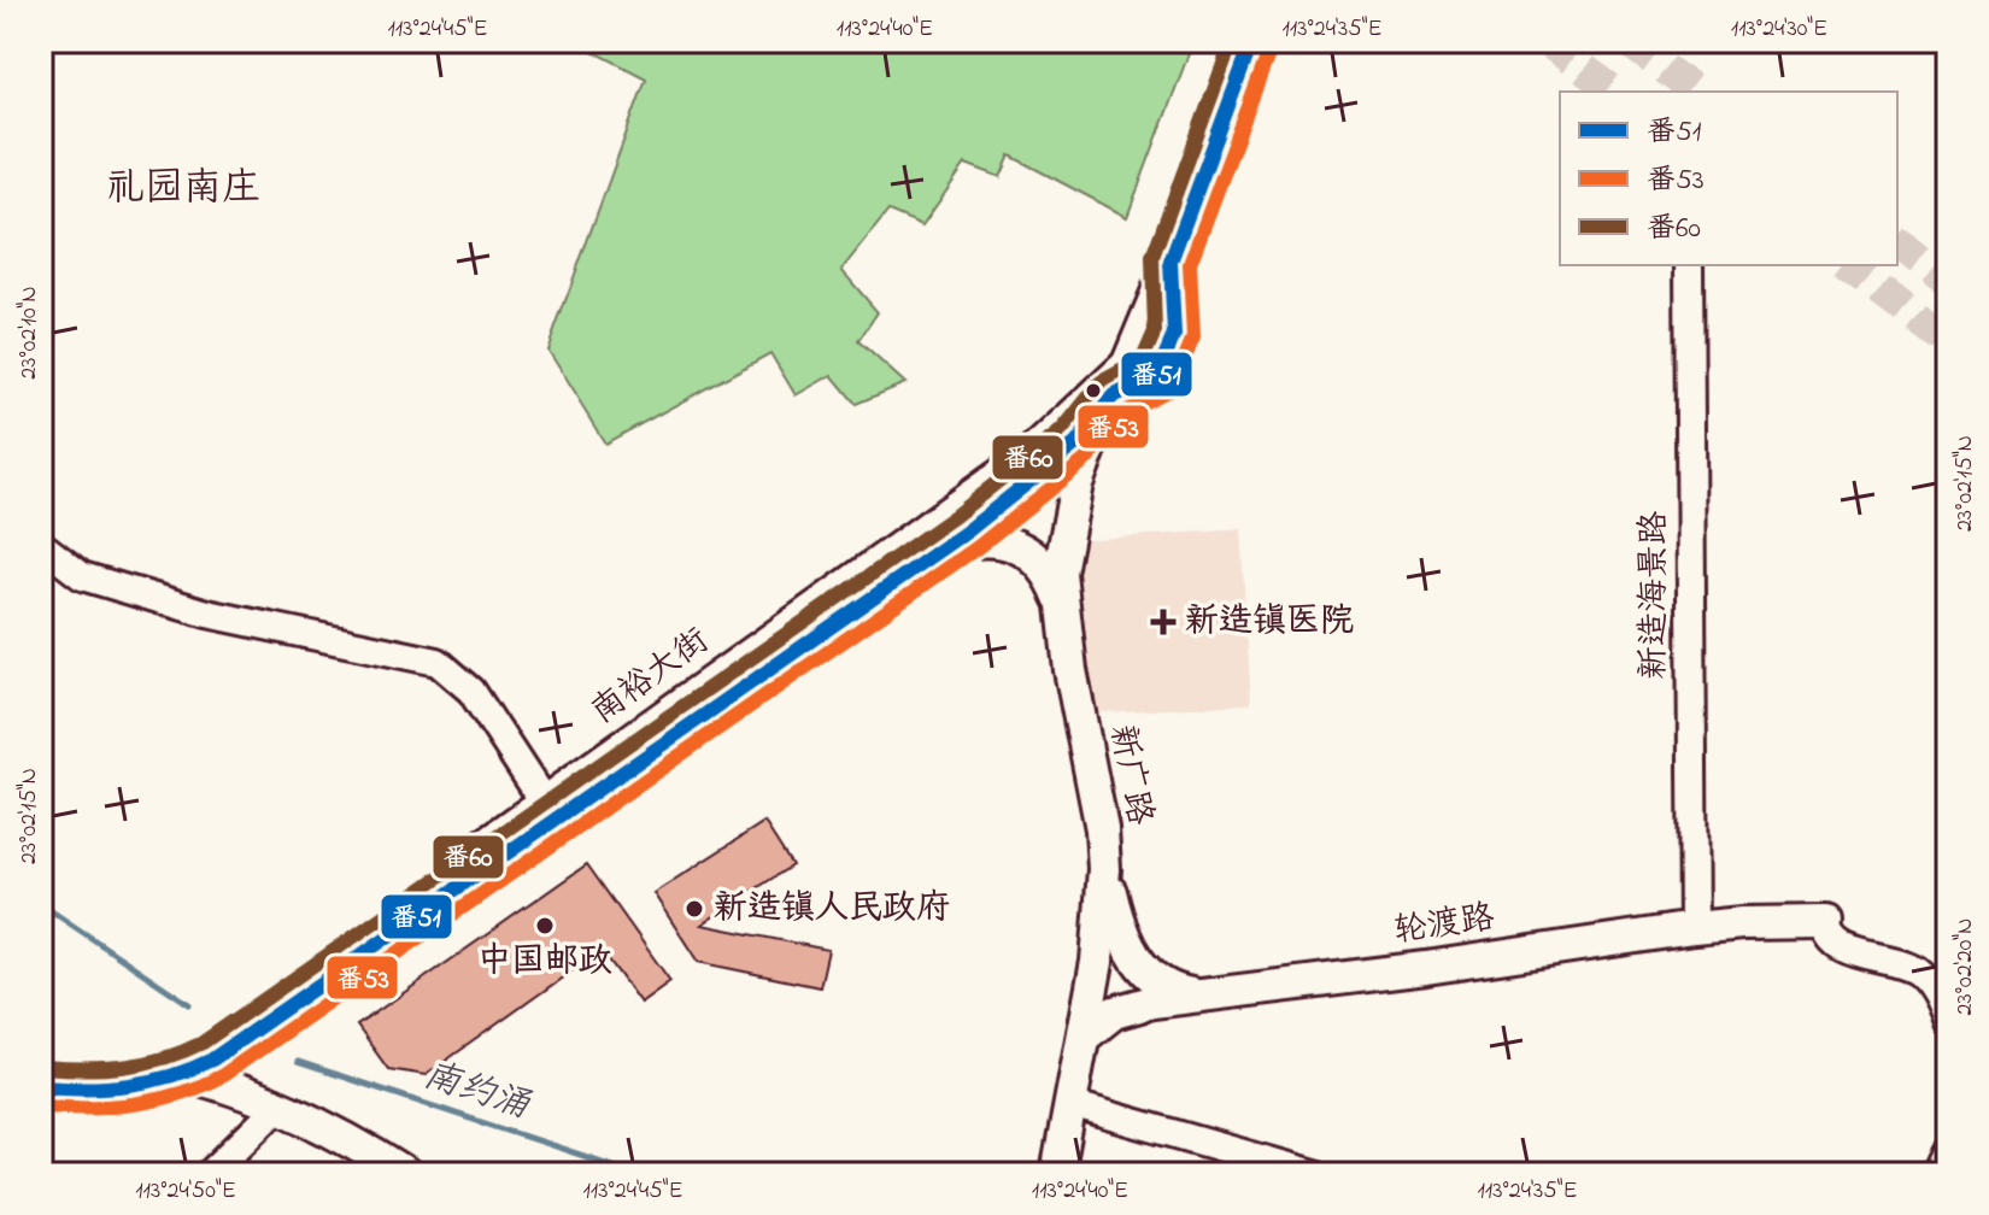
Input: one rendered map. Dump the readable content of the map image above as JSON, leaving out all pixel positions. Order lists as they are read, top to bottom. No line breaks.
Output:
{"streets":{"main road":["南裕大街","新广路","轮渡路"],"street":["新造海景路"]},"crossings":[["新造海景路","轮渡路"],["南裕大街","新广路"],["新广路","轮渡路"]],"districts":["礼园南庄"],"water":["南约涌"],"places":{"health":["新造镇医院"],"other":["新造镇人民政府","中国邮政"]},"lines":["transit line 番51","transit line 番60","transit line 番53"],"legend":["番51","番53","番60"],"coordinates":["113°24'45\"E","113°24'40\"E","113°24'35\"E","113°24'30\"E","23°02'10\"N","23°02'15\"N","23°02'20\"N","113°24'50\"E"]}
